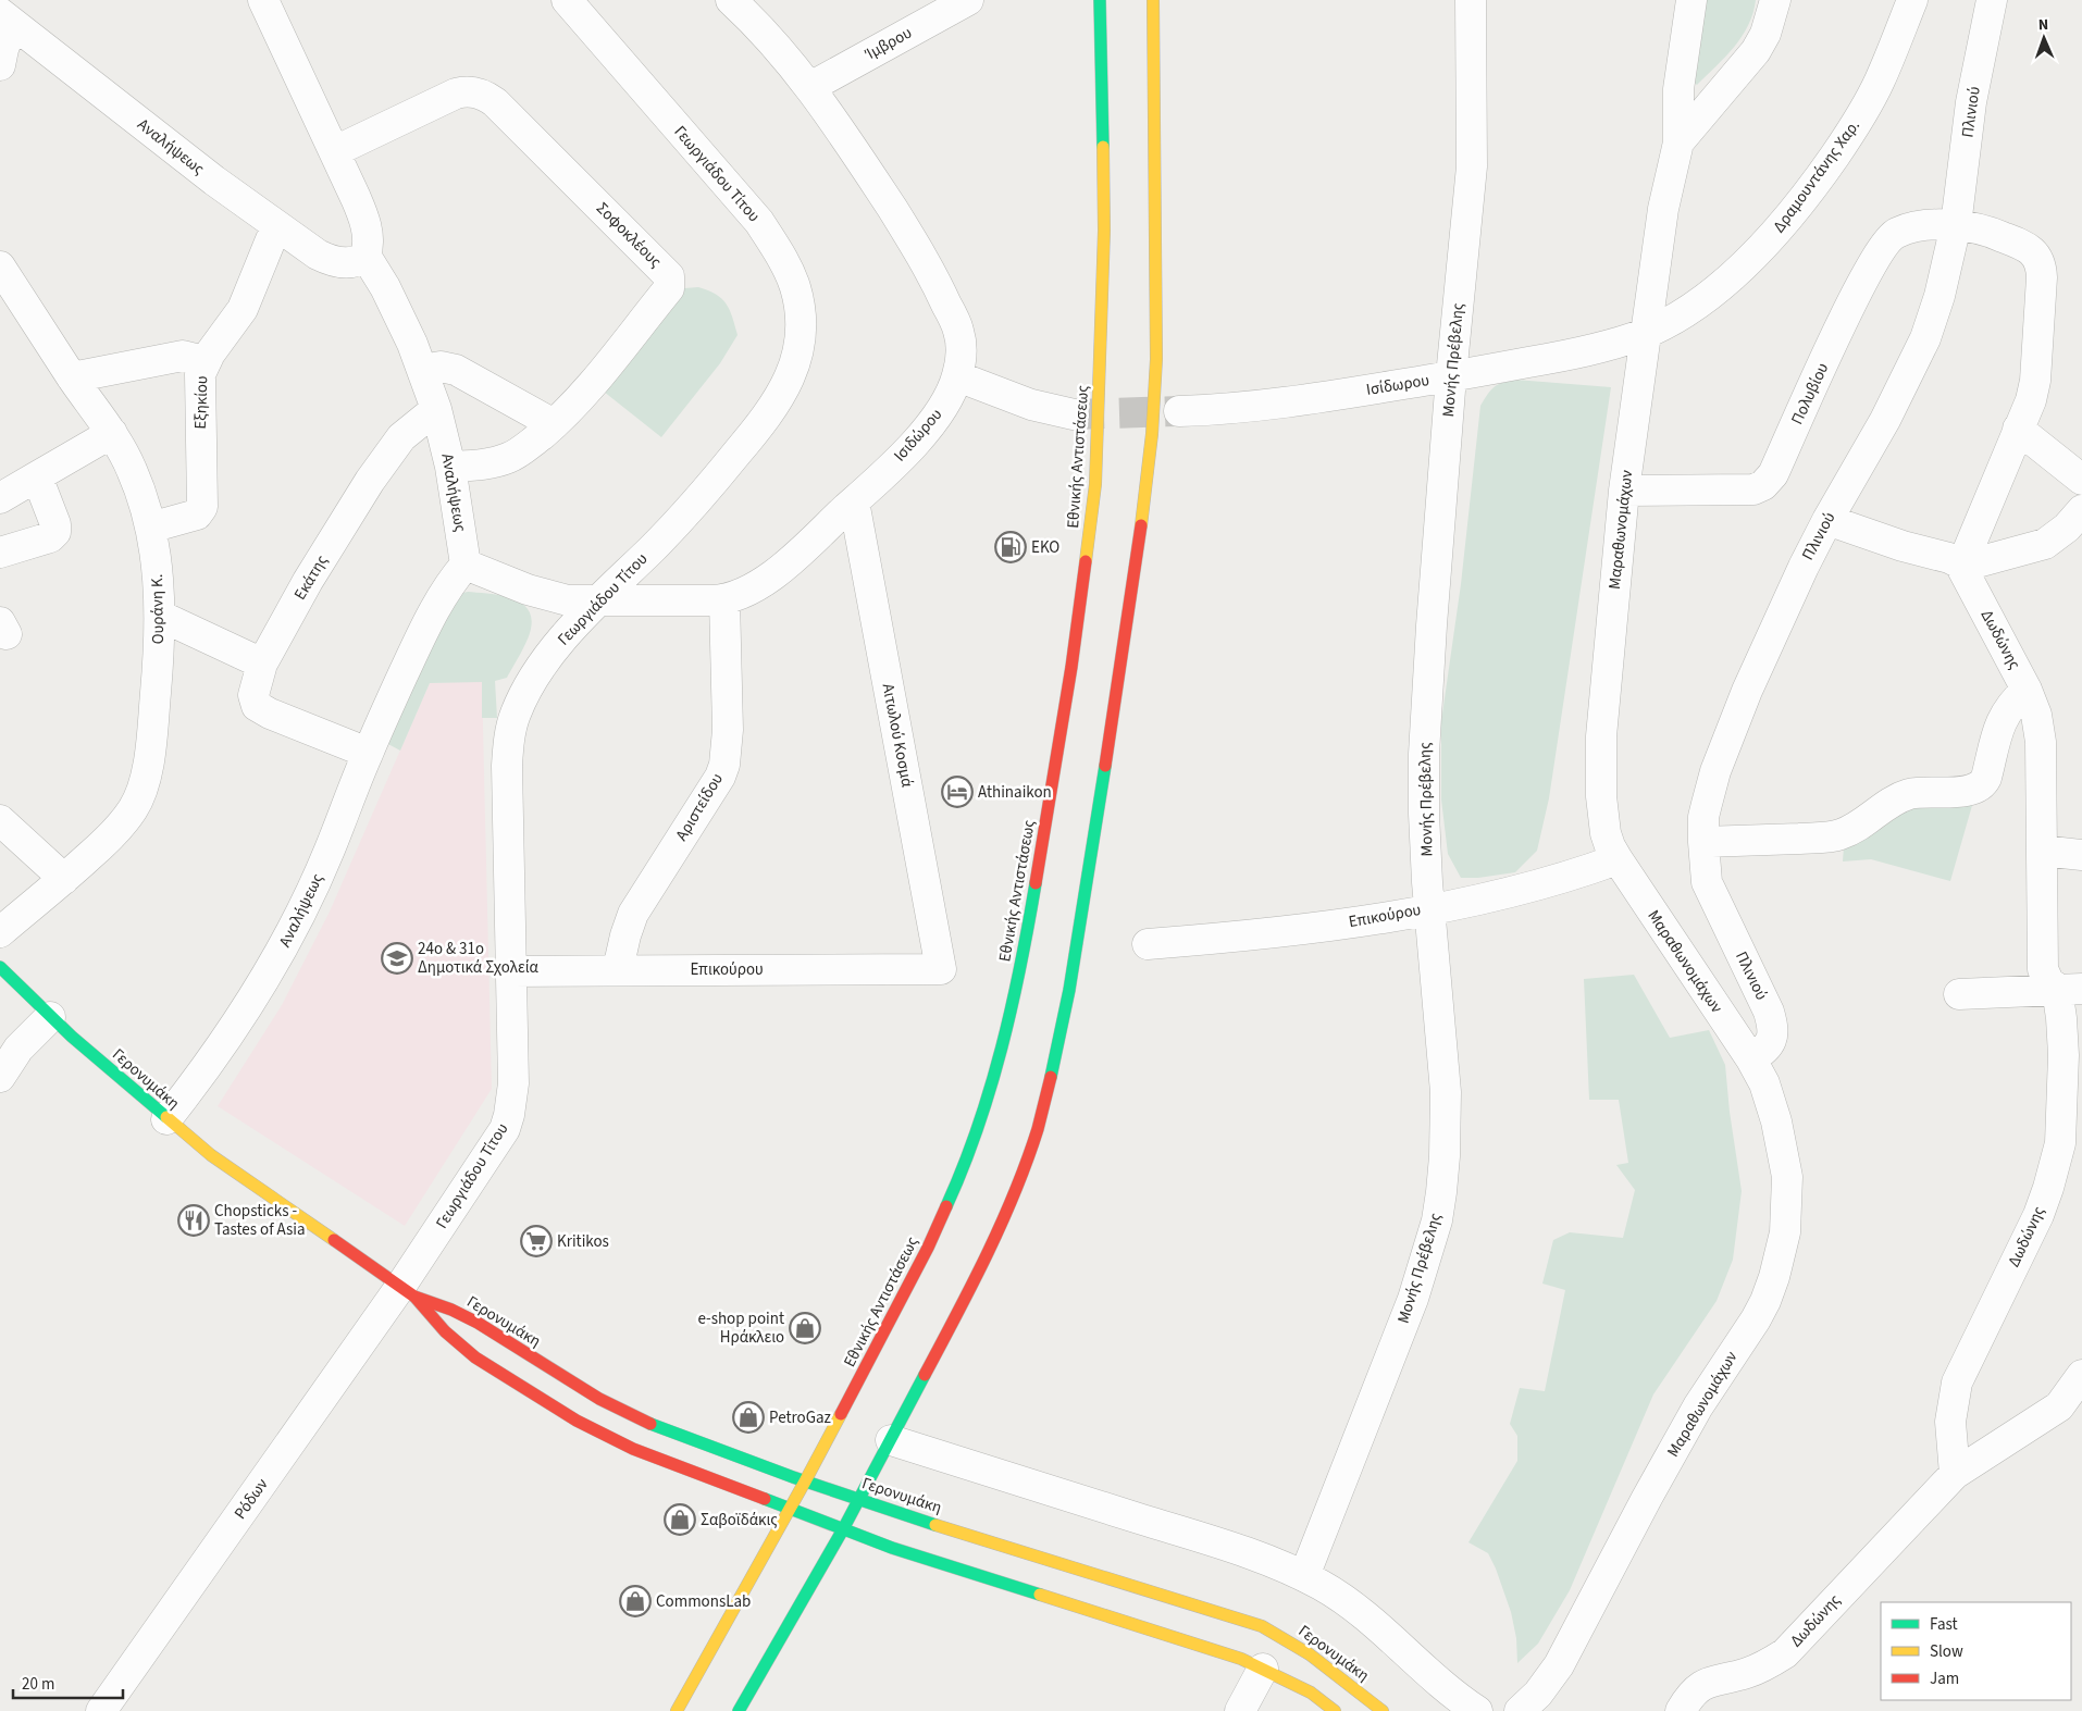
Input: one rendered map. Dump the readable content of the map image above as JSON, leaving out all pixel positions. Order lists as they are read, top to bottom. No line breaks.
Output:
{"streets":{"main road":["Εθνικής Αντιστάσεως","Γερονυμάκη"],"street":["Ίμβρου","Πλινιού","Αναλήψεως","Γεωργιάδου Τίτου","Δραμουντάνης Χαρ.","Σοφοκλέους","Μονής Πρέβελης","Ισίδωρου","Πολυβίου","Εξηκίου","Ισιδώρου","Μαραθωνομάχων","Εκάτης","Ουράνη Κ.","Δωδώνης","Αιτωλού Κοσμά","Αριστείδου","Επικούρου","Ρόδων"]},"crossings":[["Ίμβρου","Ισιδώρου"],["Πλινιού","Πολυβίου"],["Πλινιού","Μαραθωνομάχων"],["Αναλήψεως","Σοφοκλέους"],["Αναλήψεως","Εξηκίου"],["Αναλήψεως","Ισιδώρου"],["Αναλήψεως","Εκάτης"],["Αναλήψεως","Γερονυμάκη"],["Γεωργιάδου Τίτου","Ισιδώρου"],["Γεωργιάδου Τίτου","Επικούρου"],["Γεωργιάδου Τίτου","Γερονυμάκη"],["Γεωργιάδου Τίτου","Ρόδων"],["Δραμουντάνης Χαρ.","Ισίδωρου"],["Δραμουντάνης Χαρ.","Μαραθωνομάχων"],["Μονής Πρέβελης","Ισίδωρου"],["Μονής Πρέβελης","Επικούρου"],["Ισίδωρου","Μαραθωνομάχων"],["Πολυβίου","Μαραθωνομάχων"],["Εξηκίου","Ουράνη Κ."],["Ισιδώρου","Αιτωλού Κοσμά"],["Ισιδώρου","Αριστείδου"],["Εθνικής Αντιστάσεως","Γερονυμάκη"],["Μαραθωνομάχων","Επικούρου"],["Αιτωλού Κοσμά","Επικούρου"],["Αριστείδου","Επικούρου"],["Γερονυμάκη","Ρόδων"]],"places":{"fuel station":["EKO"],"hotel":["Athinaikon"],"school or university":["24ο & 31ο Δημοτικά Σχολεία"],"restaurant":["Chopsticks - Tastes of Asia"],"supermarket":["Kritikos"],"shop":["e-shop point Ηράκλειο","PetroGaz","Σαβοϊδάκις","CommonsLab"]},"legend":["Fast","Slow","Jam"],"scale_bar":"20 m","north":"top"}
